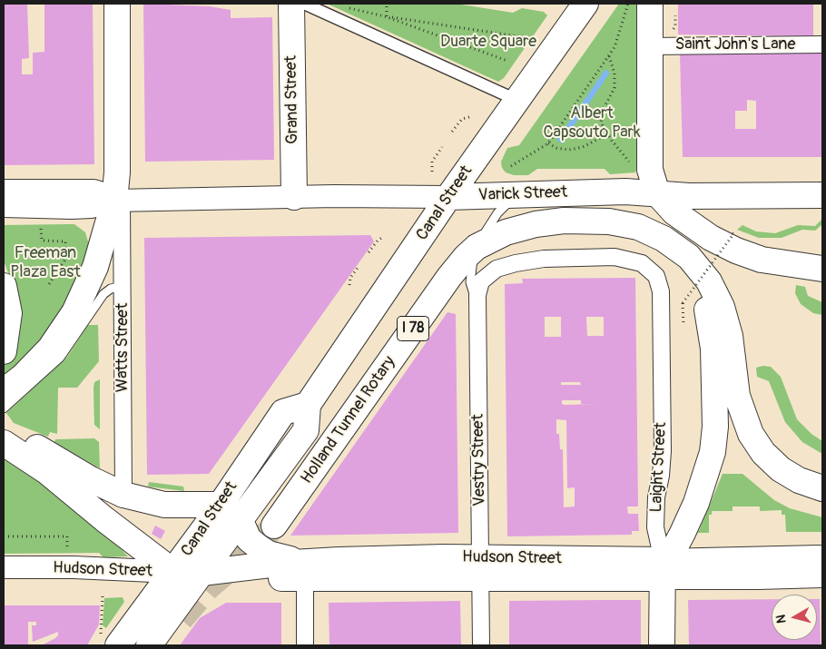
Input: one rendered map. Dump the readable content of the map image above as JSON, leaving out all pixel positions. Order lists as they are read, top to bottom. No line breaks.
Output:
{"streets":{"main road":["Grand Street","Varick Street","Canal Street","I 78","Watts Street","Holland Tunnel Rotary","Laight Street","Hudson Street"],"street":["Saint John's Lane","Vestry Street"]},"crossings":[["Grand Street","Varick Street"],["Varick Street","Canal Street"],["Varick Street","Watts Street"],["Canal Street","Hudson Street"],["Vestry Street","Laight Street"],["Vestry Street","Hudson Street"],["Laight Street","Hudson Street"]],"parks":["Duarte Square","Albert Capsouto Park","Freeman Plaza East"],"north":"left"}
